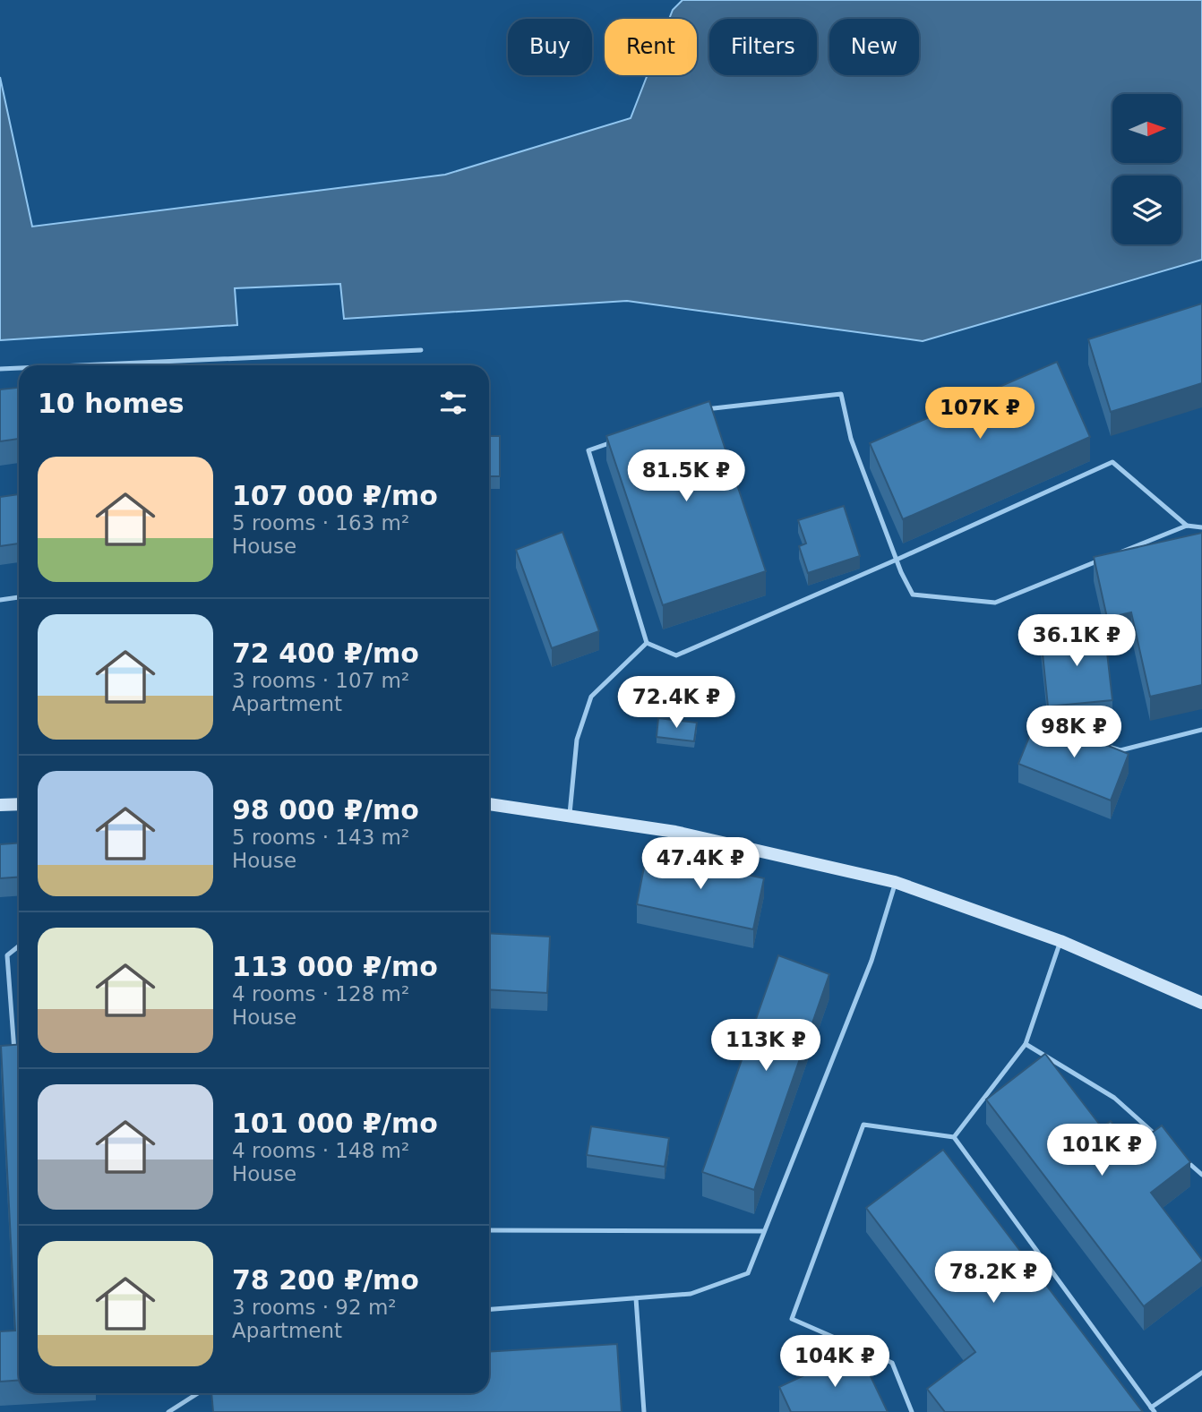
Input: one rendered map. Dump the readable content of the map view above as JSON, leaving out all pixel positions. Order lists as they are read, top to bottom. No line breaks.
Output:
{"north":"right","page":{"chip":["Buy","Rent","Filters","New"],"heading":"10 homes","price":["107K ₽","81.5K ₽","36.1K ₽","72.4K ₽","98K ₽","47.4K ₽","113K ₽","101K ₽","78.2K ₽","104K ₽"],"list":[{"name":"107 000 ₽/mo","note":"5 rooms · 163 m² · House"},{"name":"72 400 ₽/mo","note":"3 rooms · 107 m² · Apartment"},{"name":"98 000 ₽/mo","note":"5 rooms · 143 m² · House"},{"name":"113 000 ₽/mo","note":"4 rooms · 128 m² · House"},{"name":"101 000 ₽/mo","note":"4 rooms · 148 m² · House"},{"name":"78 200 ₽/mo","note":"3 rooms · 92 m² · Apartment"}]}}
